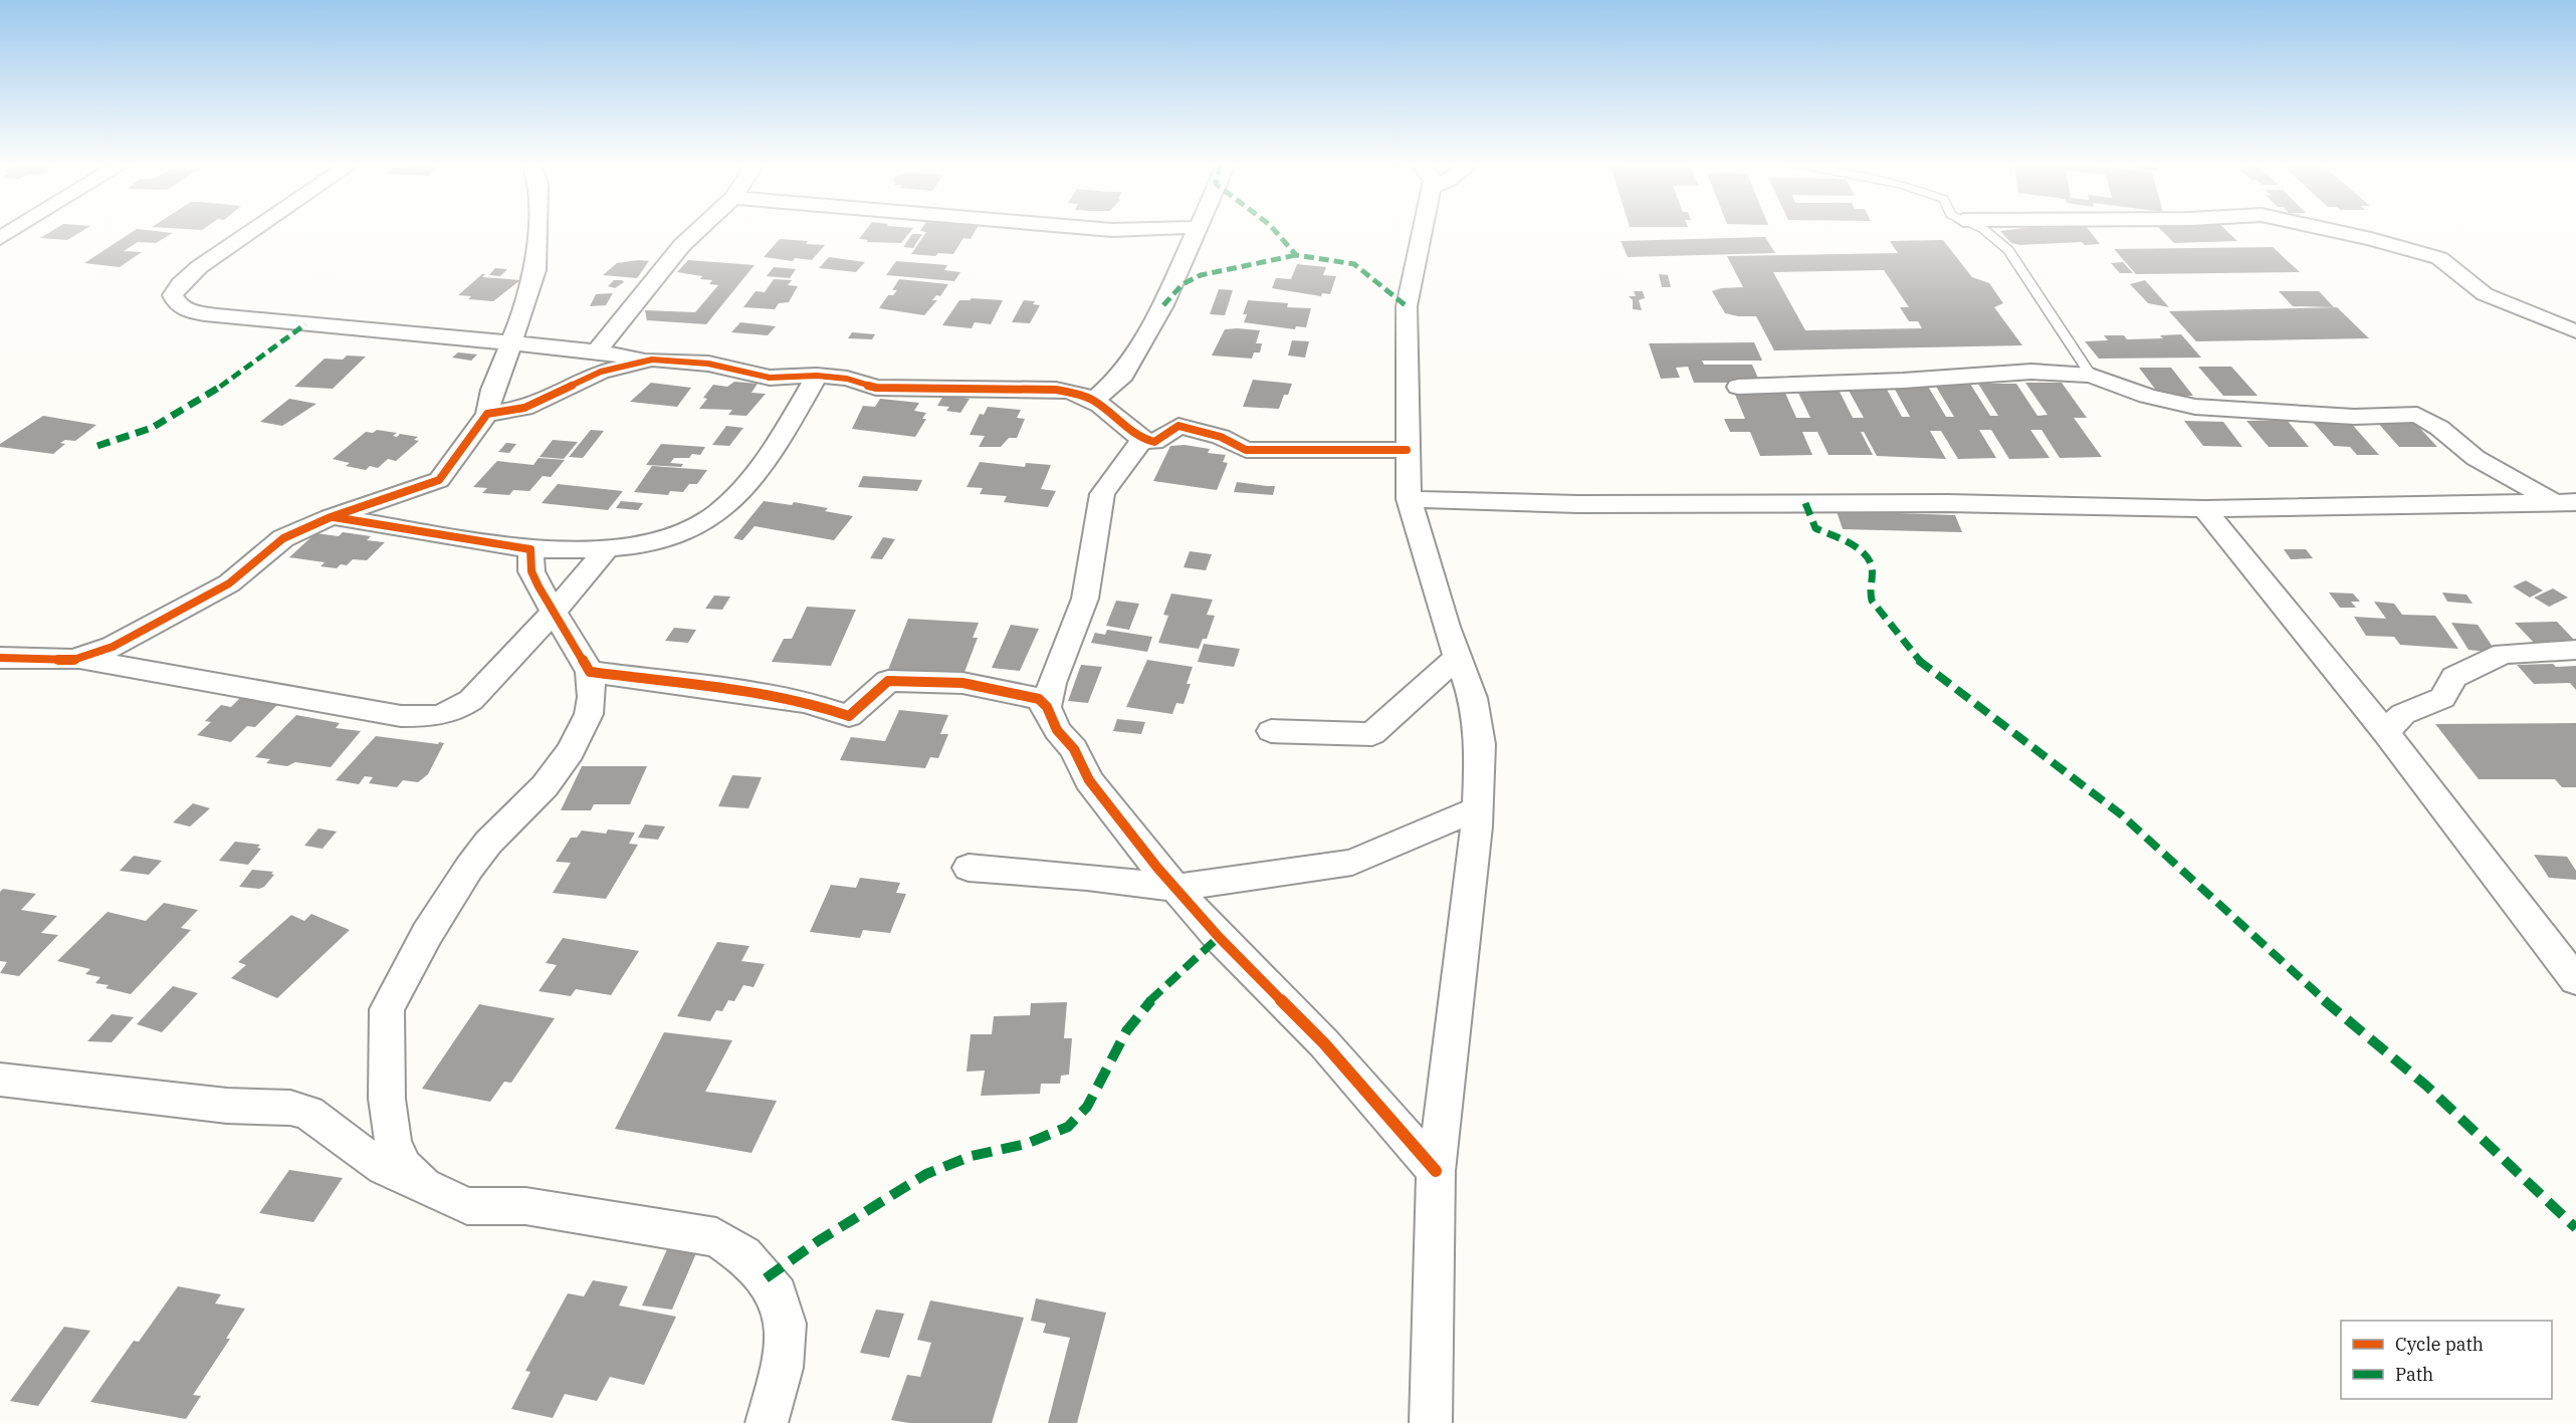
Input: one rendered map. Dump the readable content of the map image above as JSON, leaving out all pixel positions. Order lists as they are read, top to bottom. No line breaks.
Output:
{"legend":["Cycle path","Path"]}
